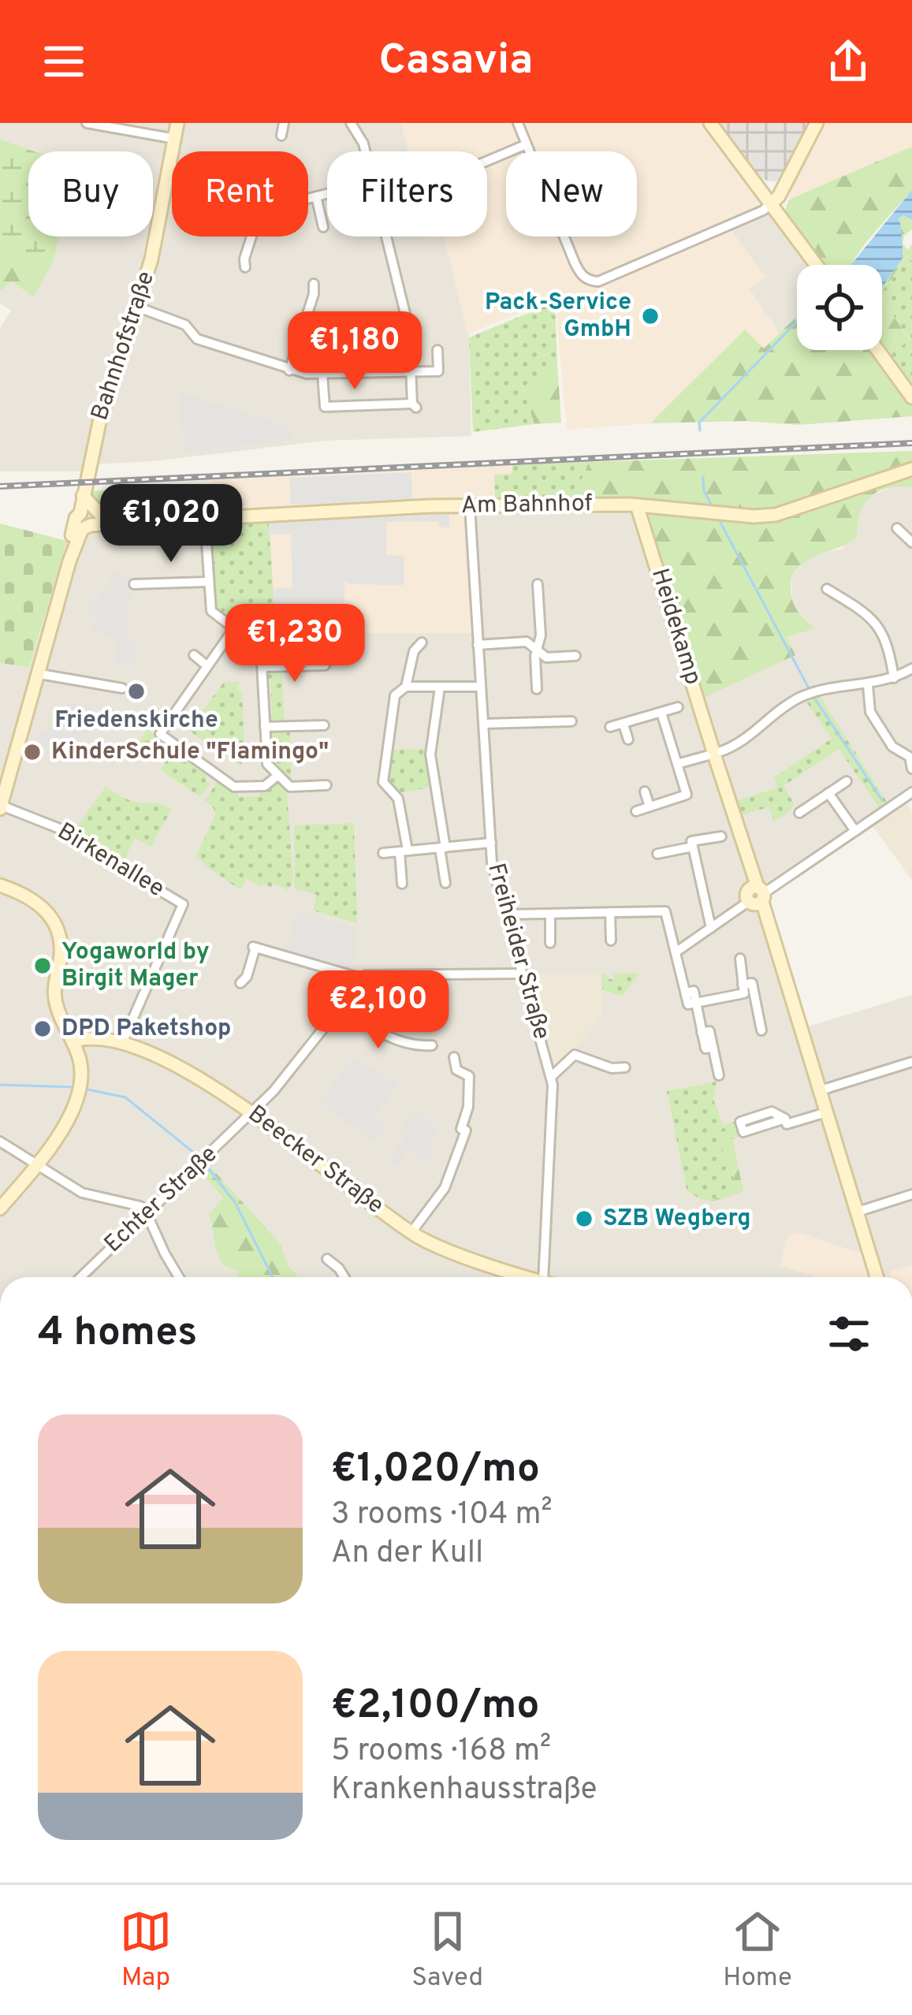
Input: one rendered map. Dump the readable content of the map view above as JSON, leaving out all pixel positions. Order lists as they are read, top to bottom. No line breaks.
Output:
{"streets":{"street":["Bahnhofstraße","Am Bahnhof","Heidekamp","Birkenallee","Freiheider Straße","Beecker Straße","Echter Straße"]},"crossings":[["Bahnhofstraße","Am Bahnhof"],["Bahnhofstraße","Birkenallee"],["Am Bahnhof","Heidekamp"],["Am Bahnhof","Freiheider Straße"],["Birkenallee","Beecker Straße"],["Beecker Straße","Echter Straße"]],"places":["Pack-Service GmbH","Friedenskirche","KinderSchule \"Flamingo\"","Yogaworld by Birgit Mager","DPD Paketshop","SZB Wegberg"],"page":{"header":"Casavia","chip":["Buy","Rent","Filters","New"],"price":["€1,180","€1,020","€1,230","€2,100"],"heading":"4 homes","list":[{"name":"€1,020/mo","note":"3 rooms · 104 m² · An der Kull"},{"name":"€2,100/mo","note":"5 rooms · 168 m² · Krankenhausstraße"}],"tabs":["Map","Saved","Home"]}}
